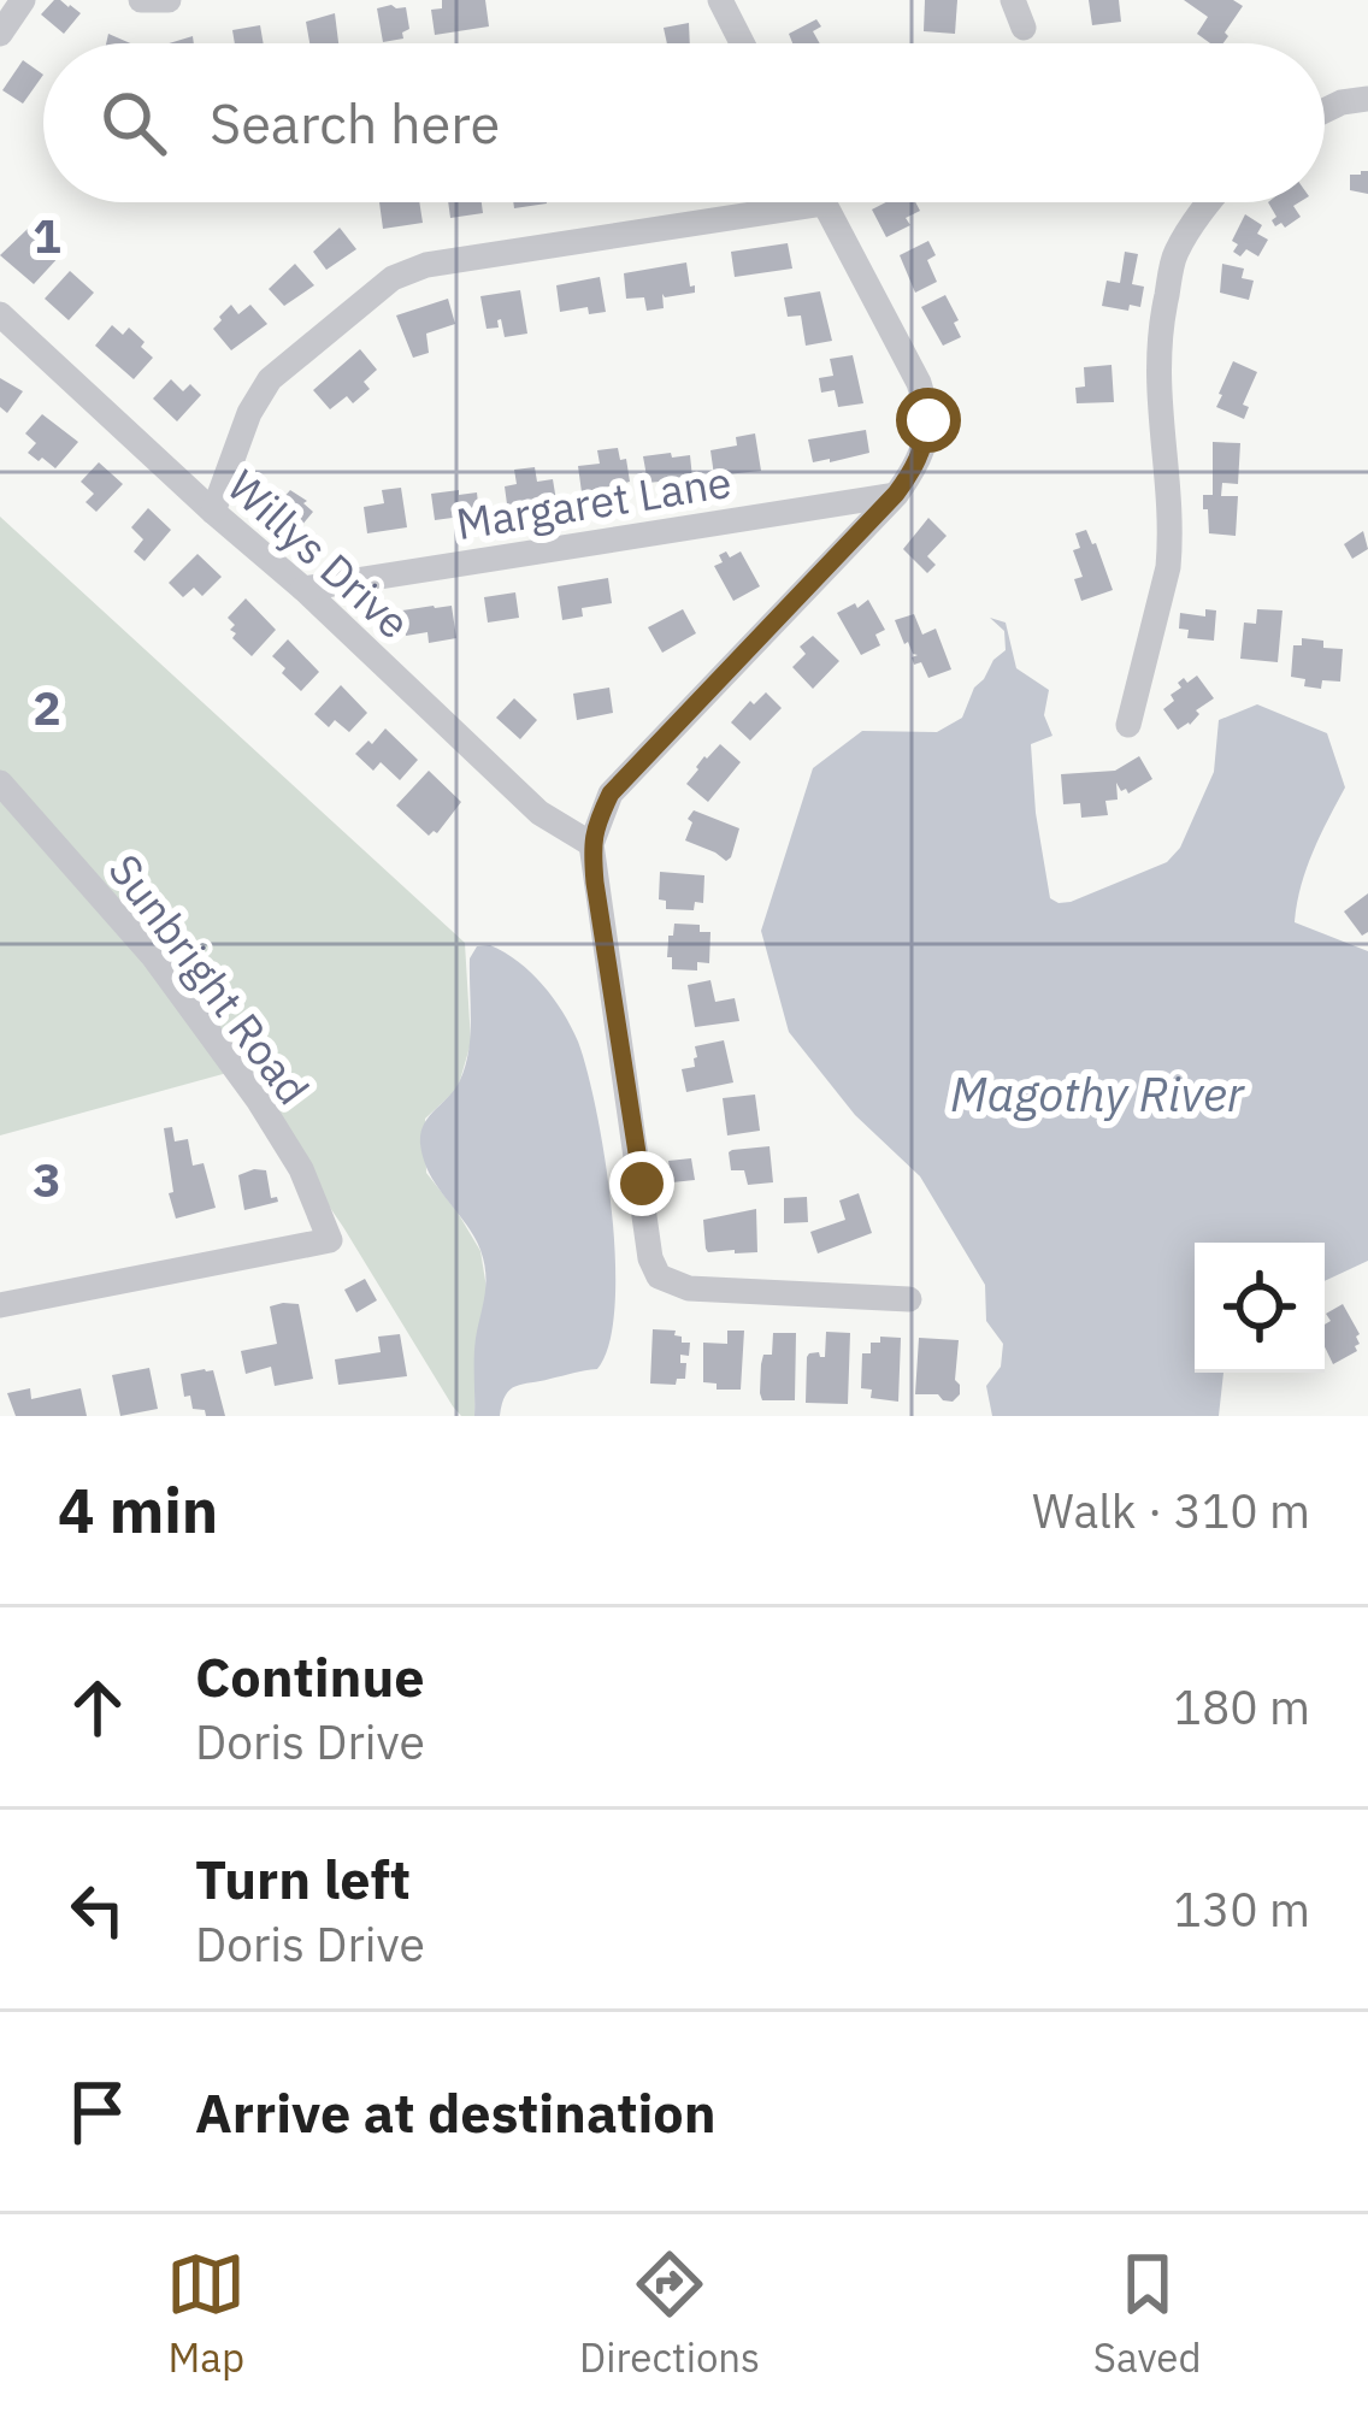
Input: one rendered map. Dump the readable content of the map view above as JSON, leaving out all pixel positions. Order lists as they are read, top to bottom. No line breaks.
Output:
{"streets":{"street":["Margaret Lane","Willys Drive","Sunbright Road"]},"crossings":[["Margaret Lane","Willys Drive"]],"water":["Magothy River"],"page":{"search":"Search here","heading":["4 min","Walk · 310 m"],"list":[["Continue","Doris Drive","180 m"],["Turn left","Doris Drive","130 m"],"Arrive at destination"],"nav":["Map","Directions","Saved"]},"grid":{"rows":["1","2","3"]}}
